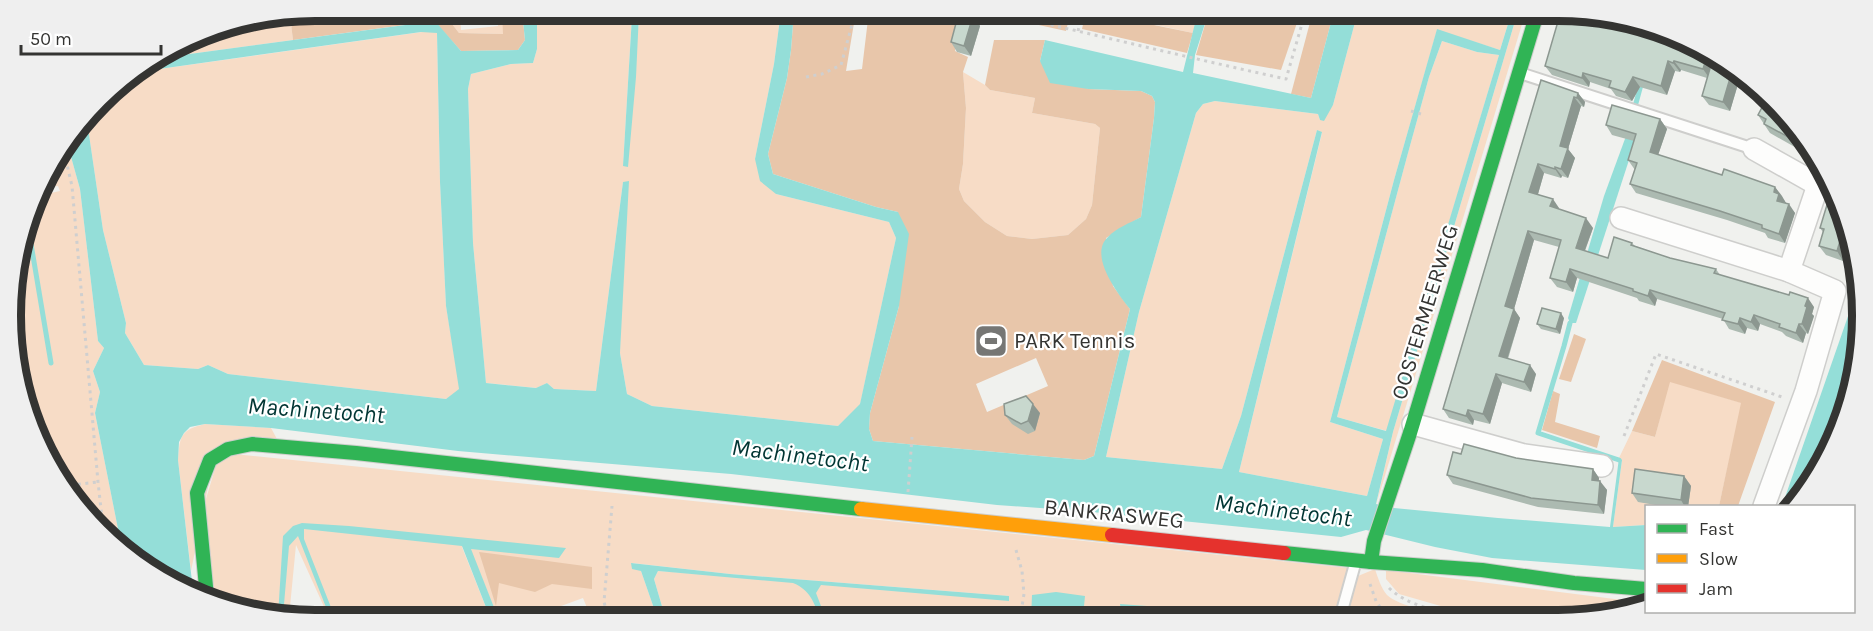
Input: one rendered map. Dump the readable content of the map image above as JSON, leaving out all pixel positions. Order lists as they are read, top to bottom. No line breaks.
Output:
{"streets":{"street":["OOSTERMEERWEG","BANKRASWEG"]},"crossings":[["OOSTERMEERWEG","BANKRASWEG"]],"water":["Machinetocht"],"places":{"sports":["PARK Tennis"]},"legend":["Fast","Slow","Jam"],"scale_bar":"50 m"}
